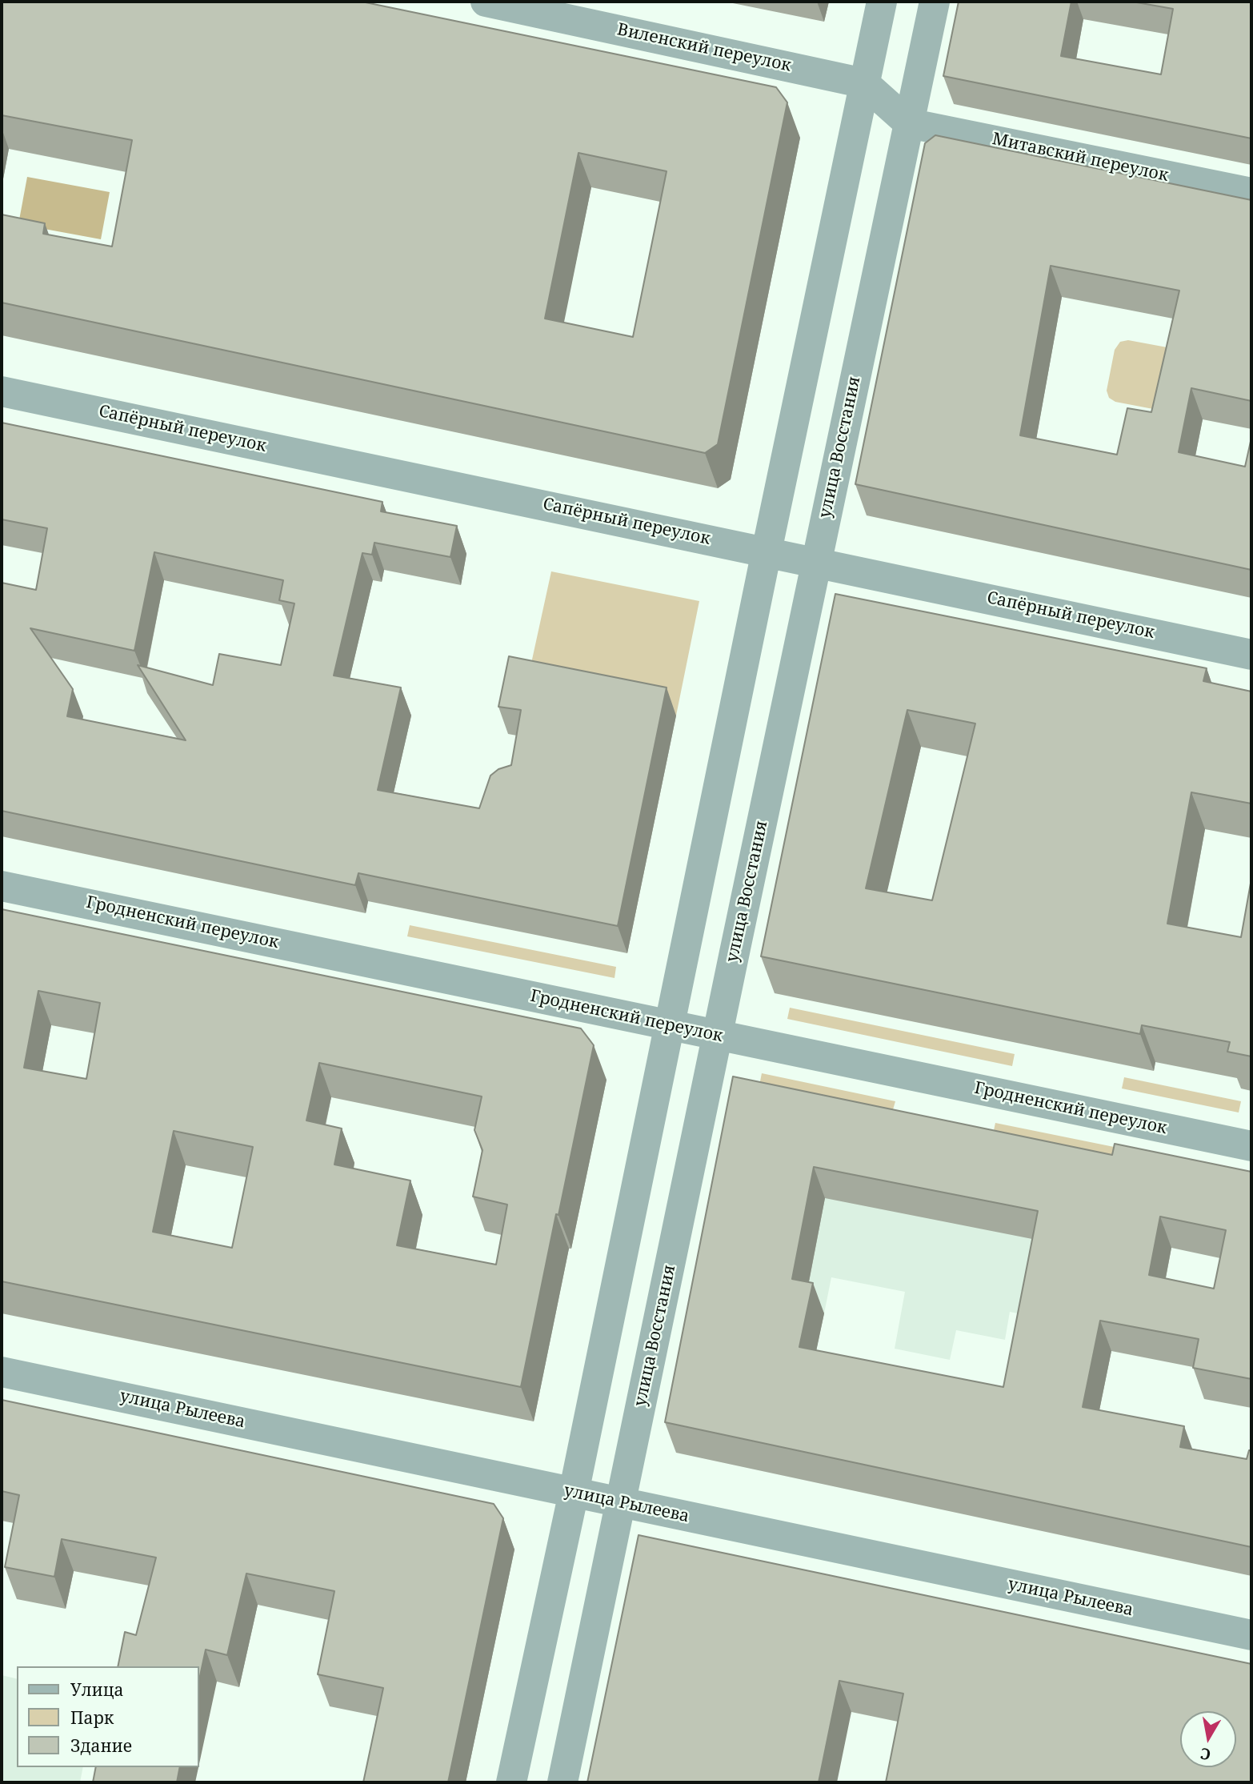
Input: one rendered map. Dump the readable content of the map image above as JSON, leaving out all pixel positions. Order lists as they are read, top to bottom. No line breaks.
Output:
{"streets":{"street":["Виленский переулок","Митавский переулок","Сапёрный переулок","улица Восстания","Гродненский переулок","улица Рылеева"]},"crossings":[["Виленский переулок","Митавский переулок"],["Виленский переулок","улица Восстания"],["Митавский переулок","улица Восстания"],["Сапёрный переулок","улица Восстания"],["улица Восстания","Гродненский переулок"],["улица Восстания","улица Рылеева"]],"legend":["Улица","Парк","Здание"],"north":"bottom"}
